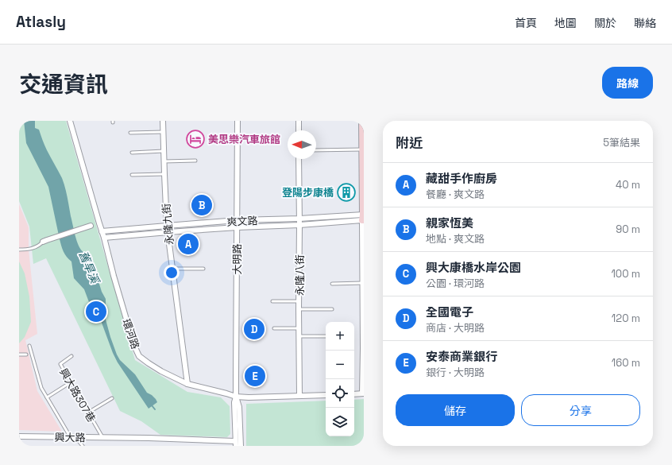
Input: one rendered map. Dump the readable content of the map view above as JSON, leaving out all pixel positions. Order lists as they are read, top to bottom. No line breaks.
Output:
{"streets":{"street":["爽文路","永隆九街","大明路","永隆八街","環河路","興大路"],"lane":["興大路307巷"]},"crossings":[["爽文路","永隆九街"],["爽文路","大明路"],["爽文路","永隆八街"],["爽文路","環河路"],["永隆九街","環河路"],["大明路","環河路"],["大明路","興大路"],["永隆八街","環河路"],["興大路307巷","興大路"]],"water":["舊旱溪"],"places":{"hotel":["美思樂汽車旅館"],"building":["登陽步康橋"]},"north":"left","page":{"header":"Atlasly","nav":["首頁","地圖","關於","聯絡"],"title":"交通資訊","buttons":["路線",["儲存","分享"]],"heading":["附近","5筆結果"],"list":[{"mark":"A","name":"藏甜手作廚房","note":"餐廳 · 爽文路","value":"40 m"},{"mark":"B","name":"親家恆美","note":"地點 · 爽文路","value":"90 m"},{"mark":"C","name":"興大康橋水岸公園","note":"公園 · 環河路","value":"100 m"},{"mark":"D","name":"全國電子","note":"商店 · 大明路","value":"120 m"},{"mark":"E","name":"安泰商業銀行","note":"銀行 · 大明路","value":"160 m"}],"pins":["B","A","C","D","E"],"map_buttons":["+","−"]}}
